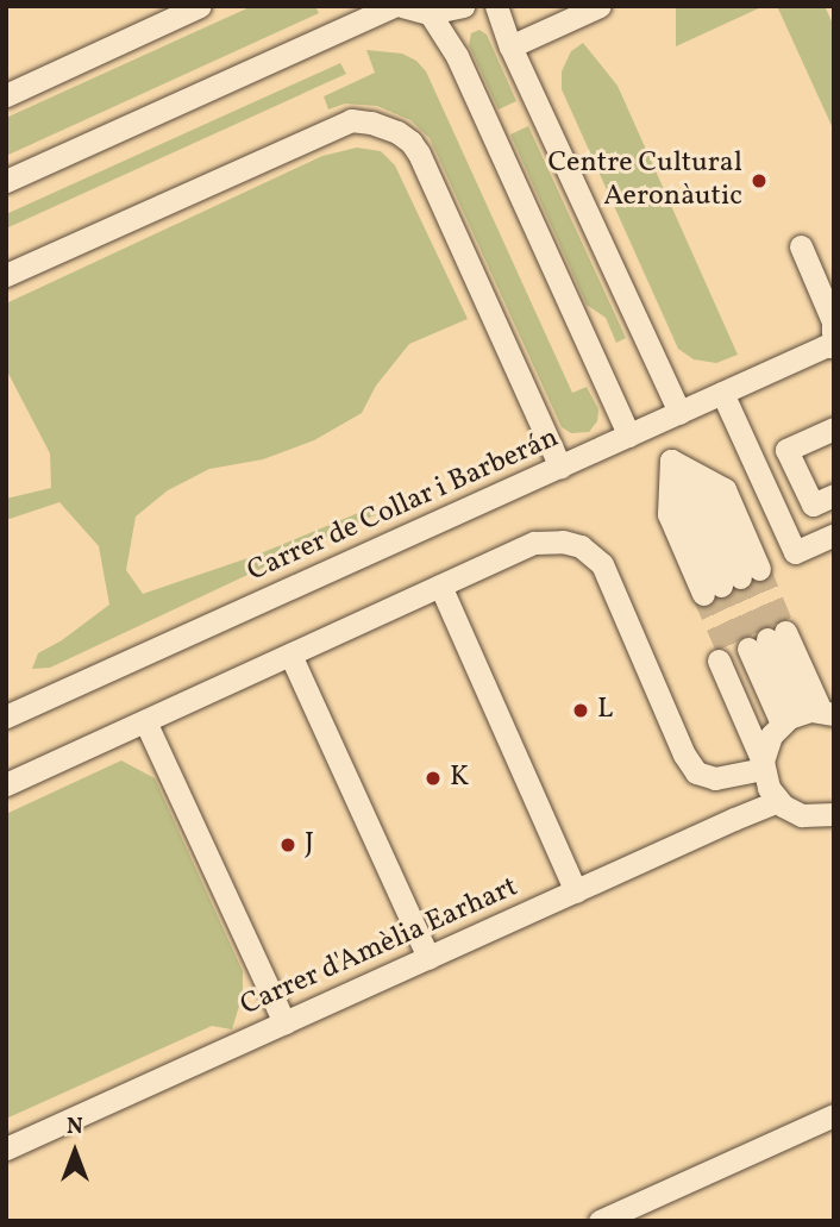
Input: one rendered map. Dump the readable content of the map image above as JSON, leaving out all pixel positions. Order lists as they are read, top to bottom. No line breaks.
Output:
{"streets":{"street":["Carrer de Collar i Barberán","Carrer d'Amèlia Earhart"]},"places":["Centre Cultural Aeronàutic","L","K","J"],"north":"top"}
